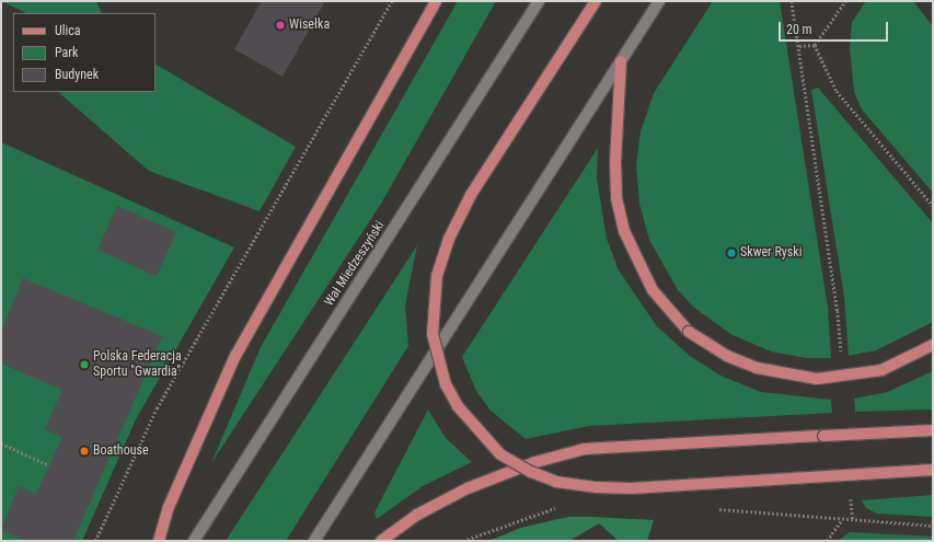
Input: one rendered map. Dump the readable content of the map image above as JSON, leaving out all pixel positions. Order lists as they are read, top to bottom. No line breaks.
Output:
{"streets":{"main road":["Wał Miedzeszyński"]},"places":["Wisełka","Skwer Ryski","Polska Federacja Sportu \"Gwardia\"","Boathouse"],"legend":["Ulica","Park","Budynek"],"scale_bar":"20 m"}
